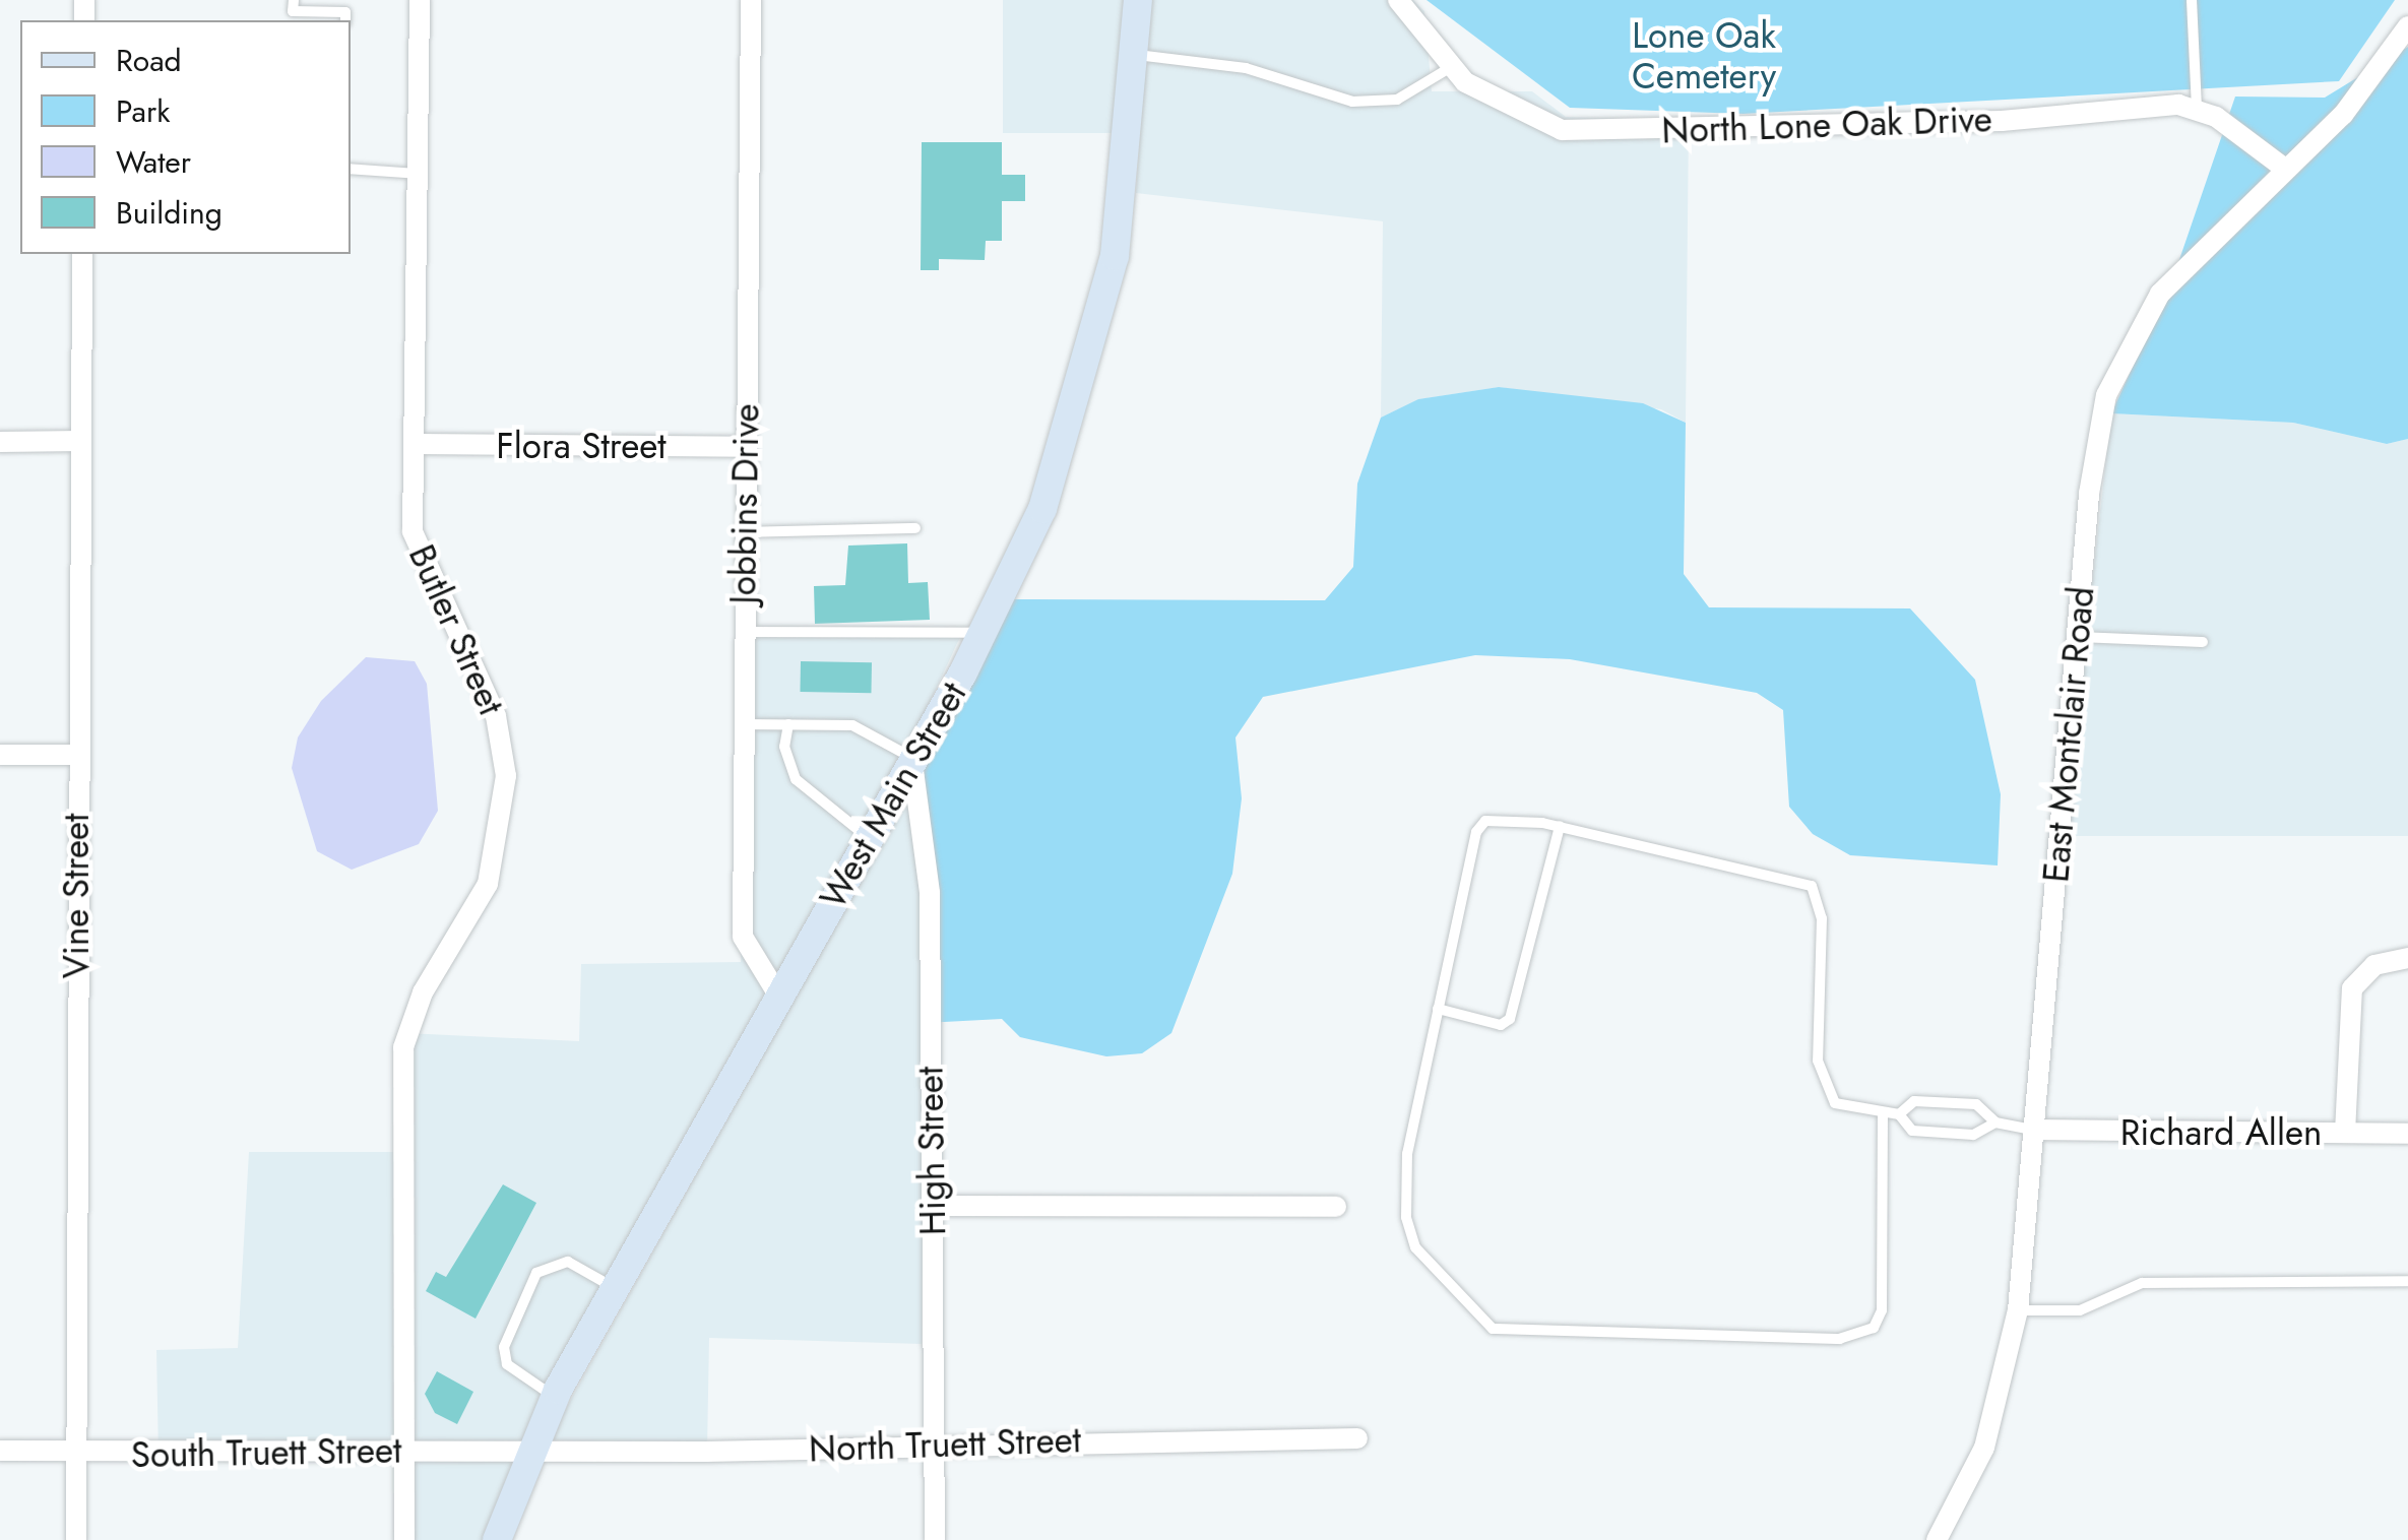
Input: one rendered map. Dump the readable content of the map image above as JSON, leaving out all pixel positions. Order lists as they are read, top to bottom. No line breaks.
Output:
{"streets":{"main road":["West Main Street"],"street":["North Lone Oak Drive","Flora Street","Jobbins Drive","Butler Street","East Montclair Road","Vine Street","Richard Allen","High Street","North Truett Street","South Truett Street"]},"crossings":[["Flora Street","Jobbins Drive"],["Flora Street","Butler Street"],["Jobbins Drive","West Main Street"],["Butler Street","South Truett Street"],["East Montclair Road","Richard Allen"],["West Main Street","High Street"],["West Main Street","North Truett Street"],["West Main Street","South Truett Street"],["Vine Street","South Truett Street"],["High Street","North Truett Street"],["North Truett Street","South Truett Street"]],"parks":["Lone Oak Cemetery"],"legend":["Road","Park","Water","Building"]}
